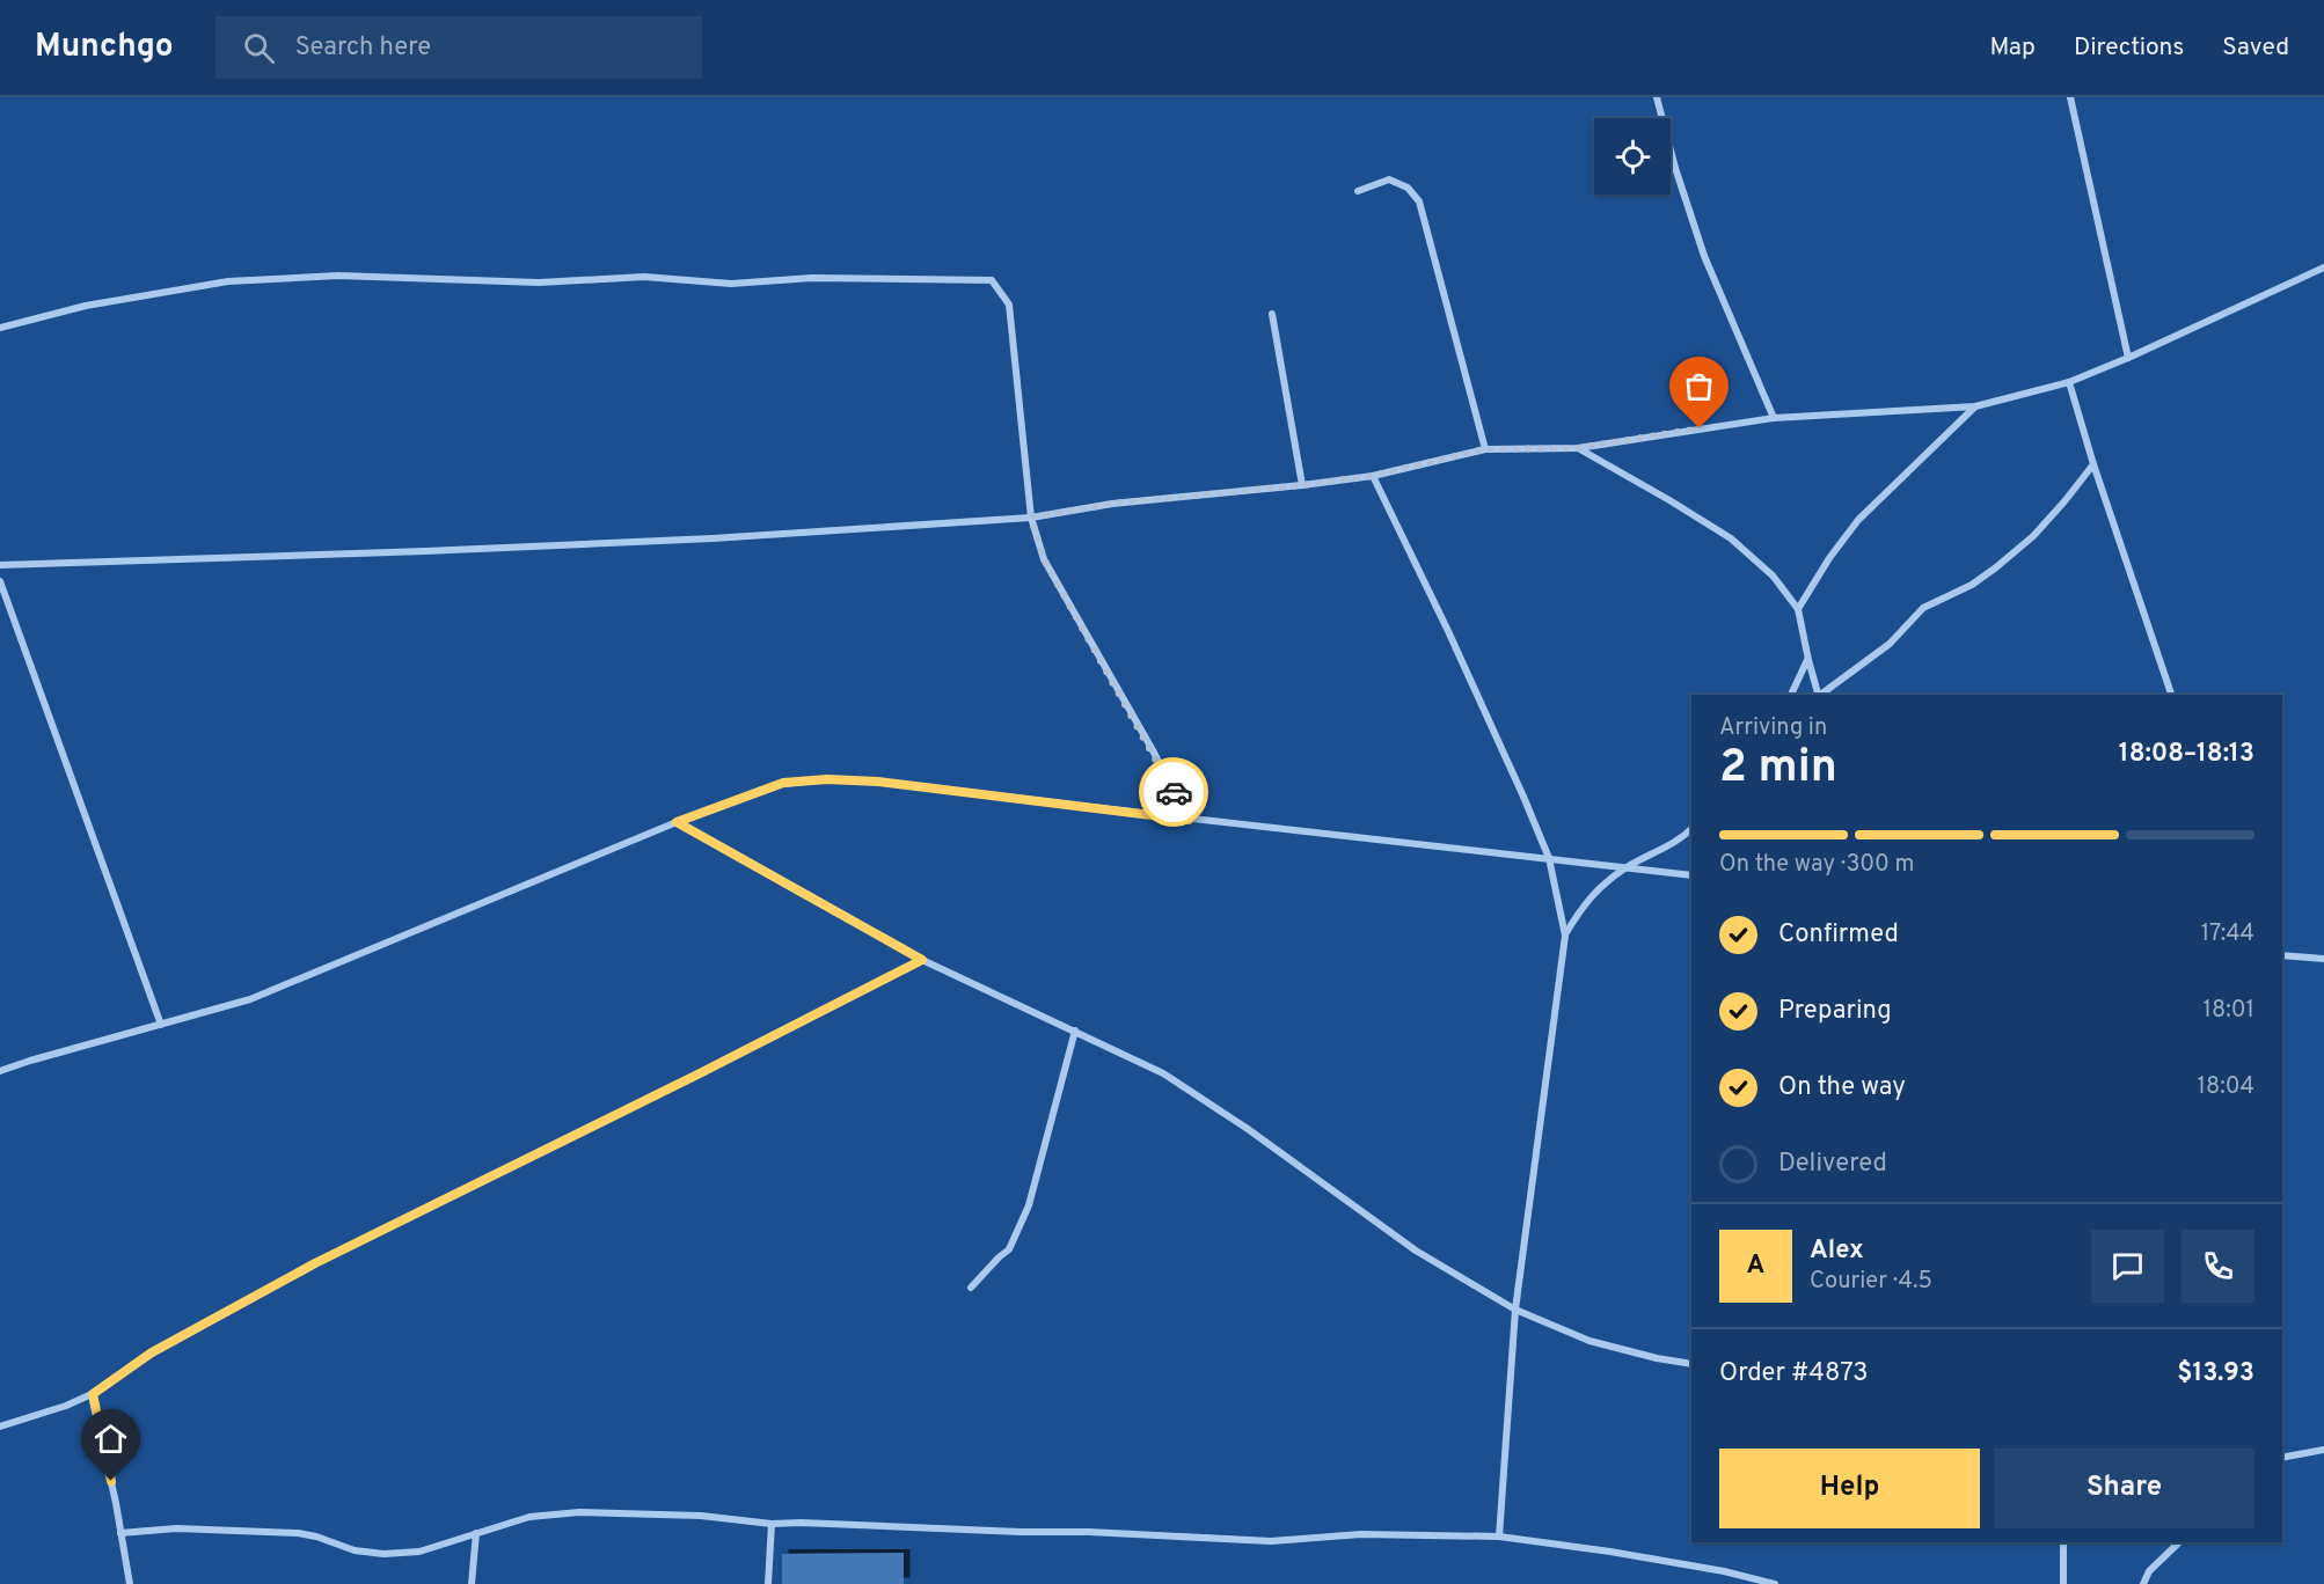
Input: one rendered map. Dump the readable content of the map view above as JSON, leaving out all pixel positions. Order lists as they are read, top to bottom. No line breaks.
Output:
{"page":{"header":"Munchgo","search":"Search here","nav":["Map","Directions","Saved"],"heading":["2 min","Arriving in","18:08–18:13"],"panel":["Alex","Courier · 4.5","Order #4873","$13.93"],"bar":"On the way · 300 m","list":[["Confirmed","17:44"],["Preparing","18:01"],["On the way","18:04"],"Delivered"],"round":"A","buttons":["Help","Share"]}}
